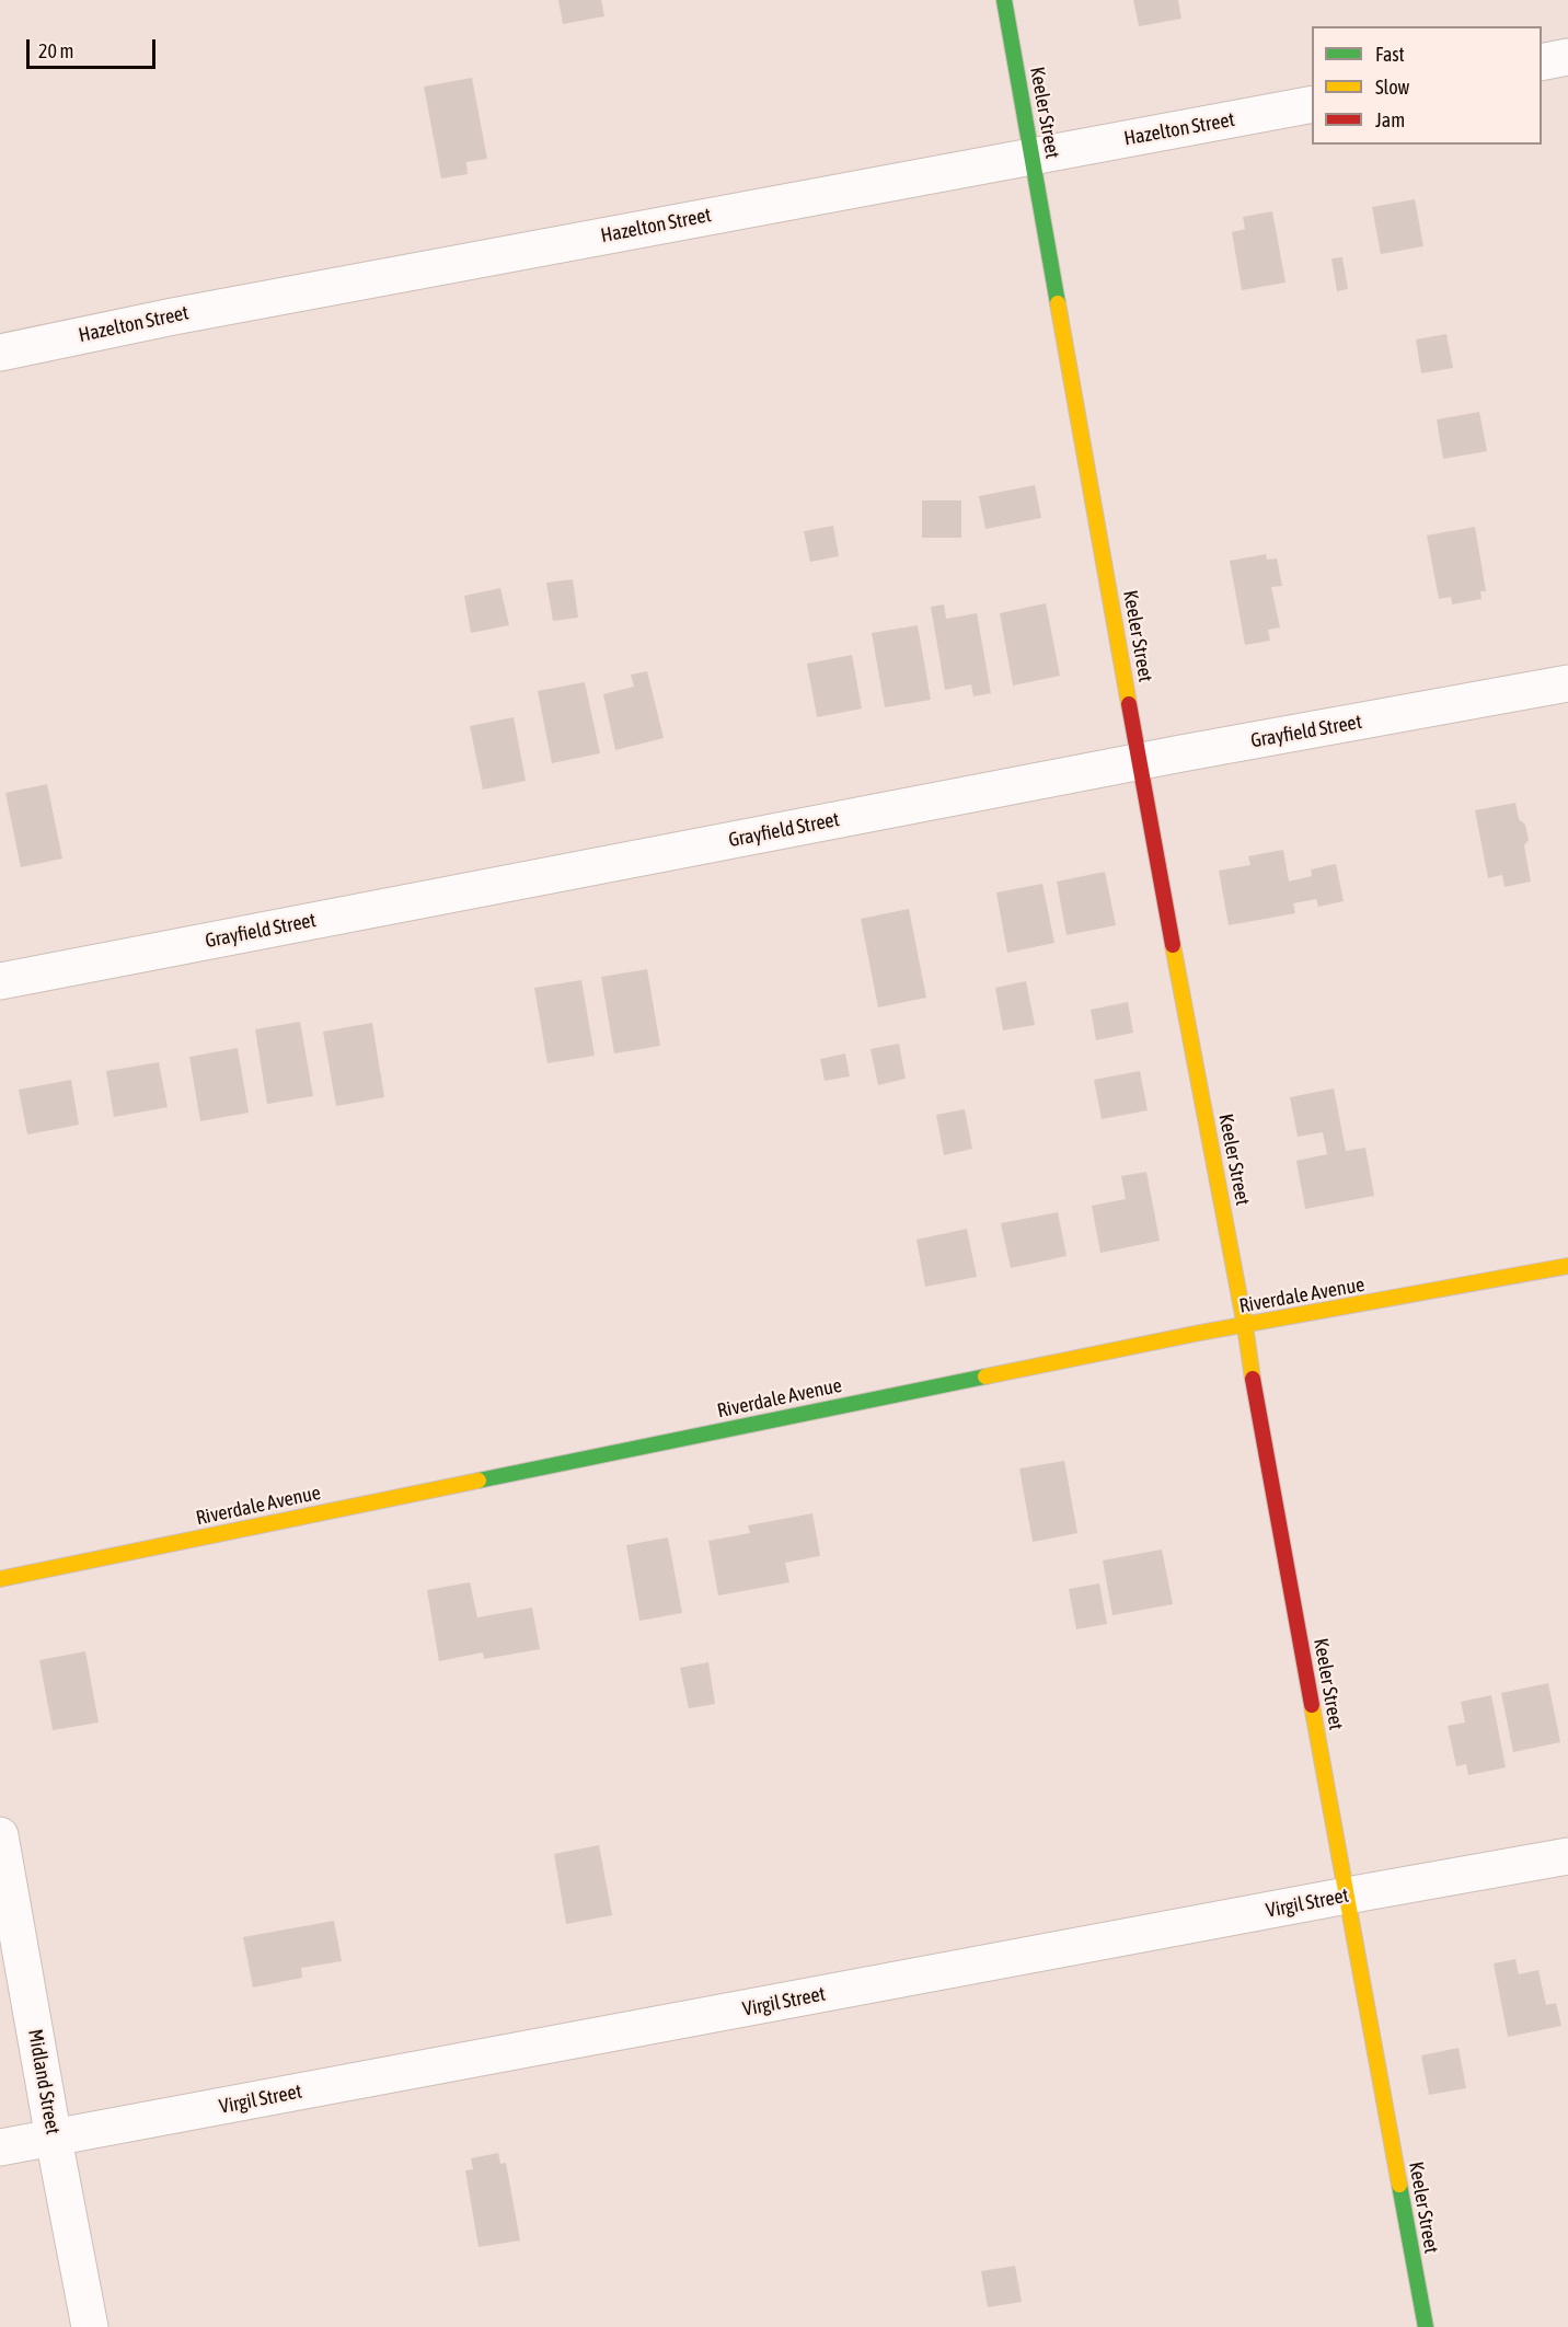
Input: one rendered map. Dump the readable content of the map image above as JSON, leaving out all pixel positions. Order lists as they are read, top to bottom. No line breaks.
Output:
{"streets":{"street":["Keeler Street","Hazelton Street","Grayfield Street","Riverdale Avenue","Virgil Street","Midland Street"]},"crossings":[["Keeler Street","Hazelton Street"],["Keeler Street","Grayfield Street"],["Keeler Street","Riverdale Avenue"],["Keeler Street","Virgil Street"],["Virgil Street","Midland Street"]],"legend":["Fast","Slow","Jam"],"scale_bar":"20 m"}
